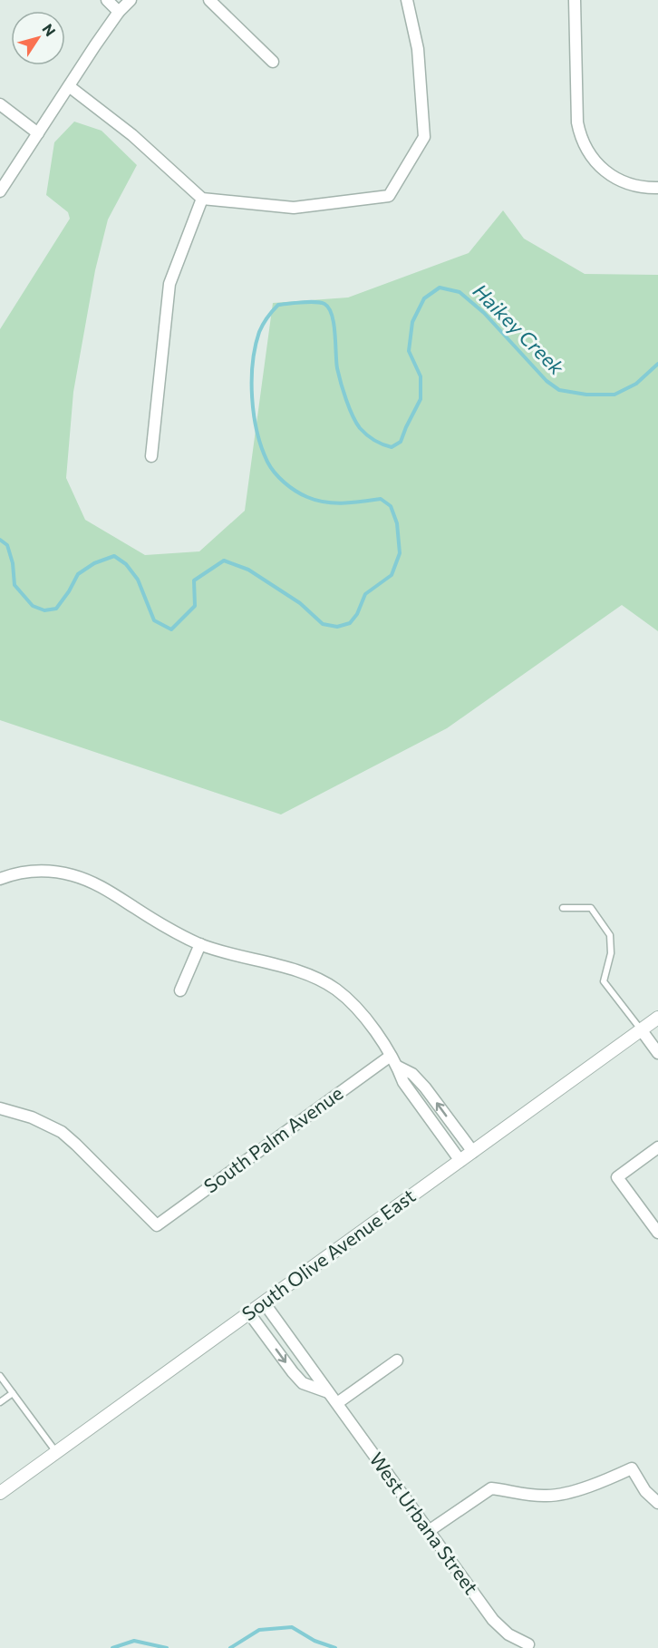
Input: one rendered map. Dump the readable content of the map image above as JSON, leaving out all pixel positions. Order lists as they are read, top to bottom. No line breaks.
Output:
{"streets":{"street":["South Palm Avenue","South Olive Avenue East","West Urbana Street"]},"crossings":[["South Olive Avenue East","West Urbana Street"]],"water":["Haikey Creek"],"north":"top right"}
